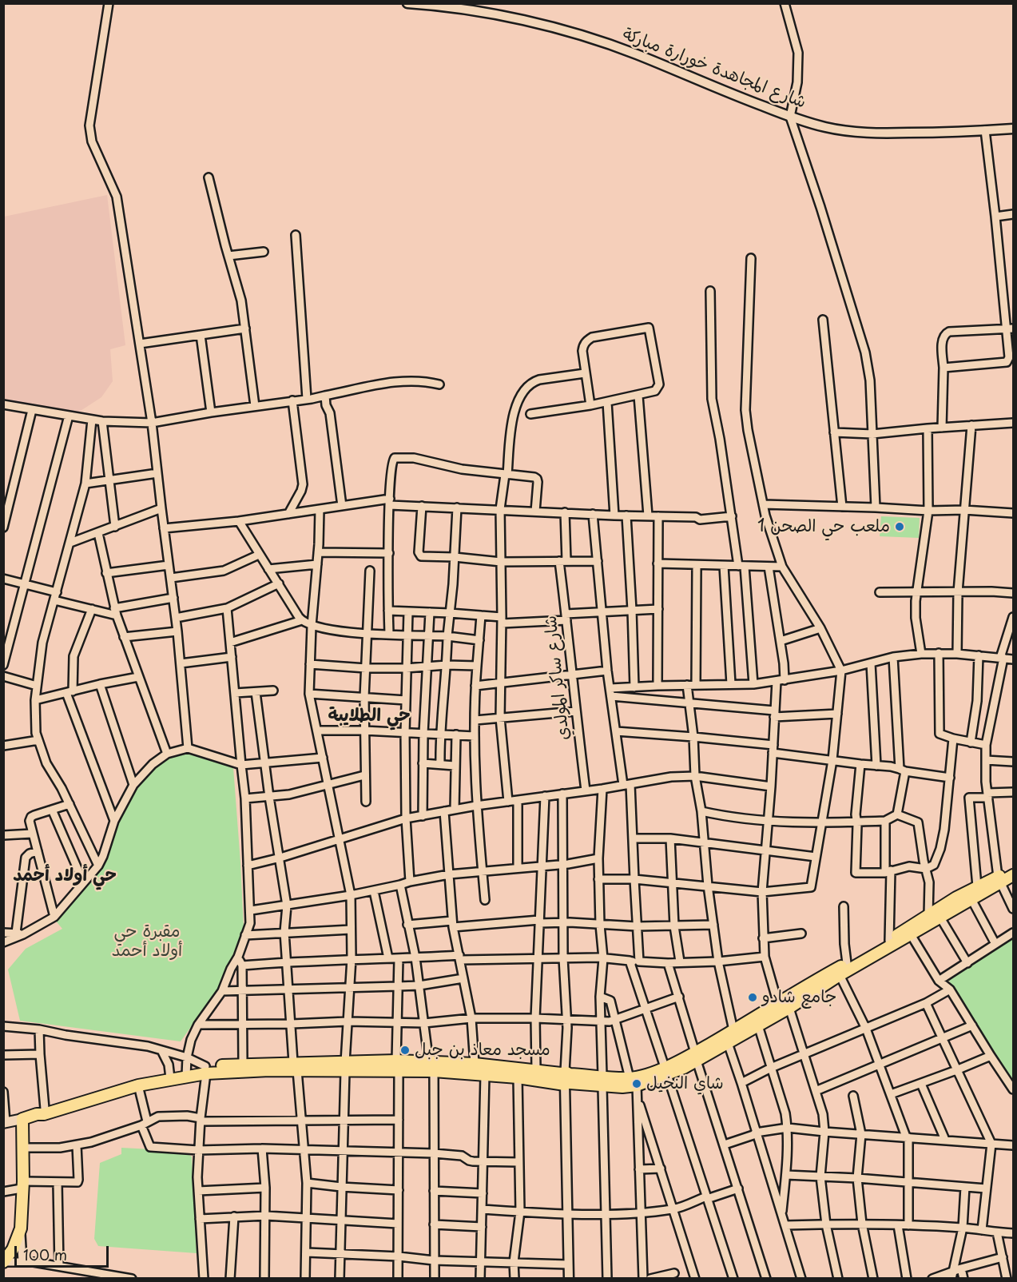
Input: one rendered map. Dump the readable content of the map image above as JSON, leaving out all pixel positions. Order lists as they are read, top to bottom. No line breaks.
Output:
{"streets":{"street":["شارع المجاهدة خورارة مباركة","شارع ساكر المولدي"]},"districts":["حي الطلايبة","حي أولاد أحمد"],"parks":["مقبرة حي أولاد أحمد"],"places":["ملعب حي الصحن 1","جامع شادو","مسجد معاذ بن جبل","شاي النخيل"],"scale_bar":"100 m"}
